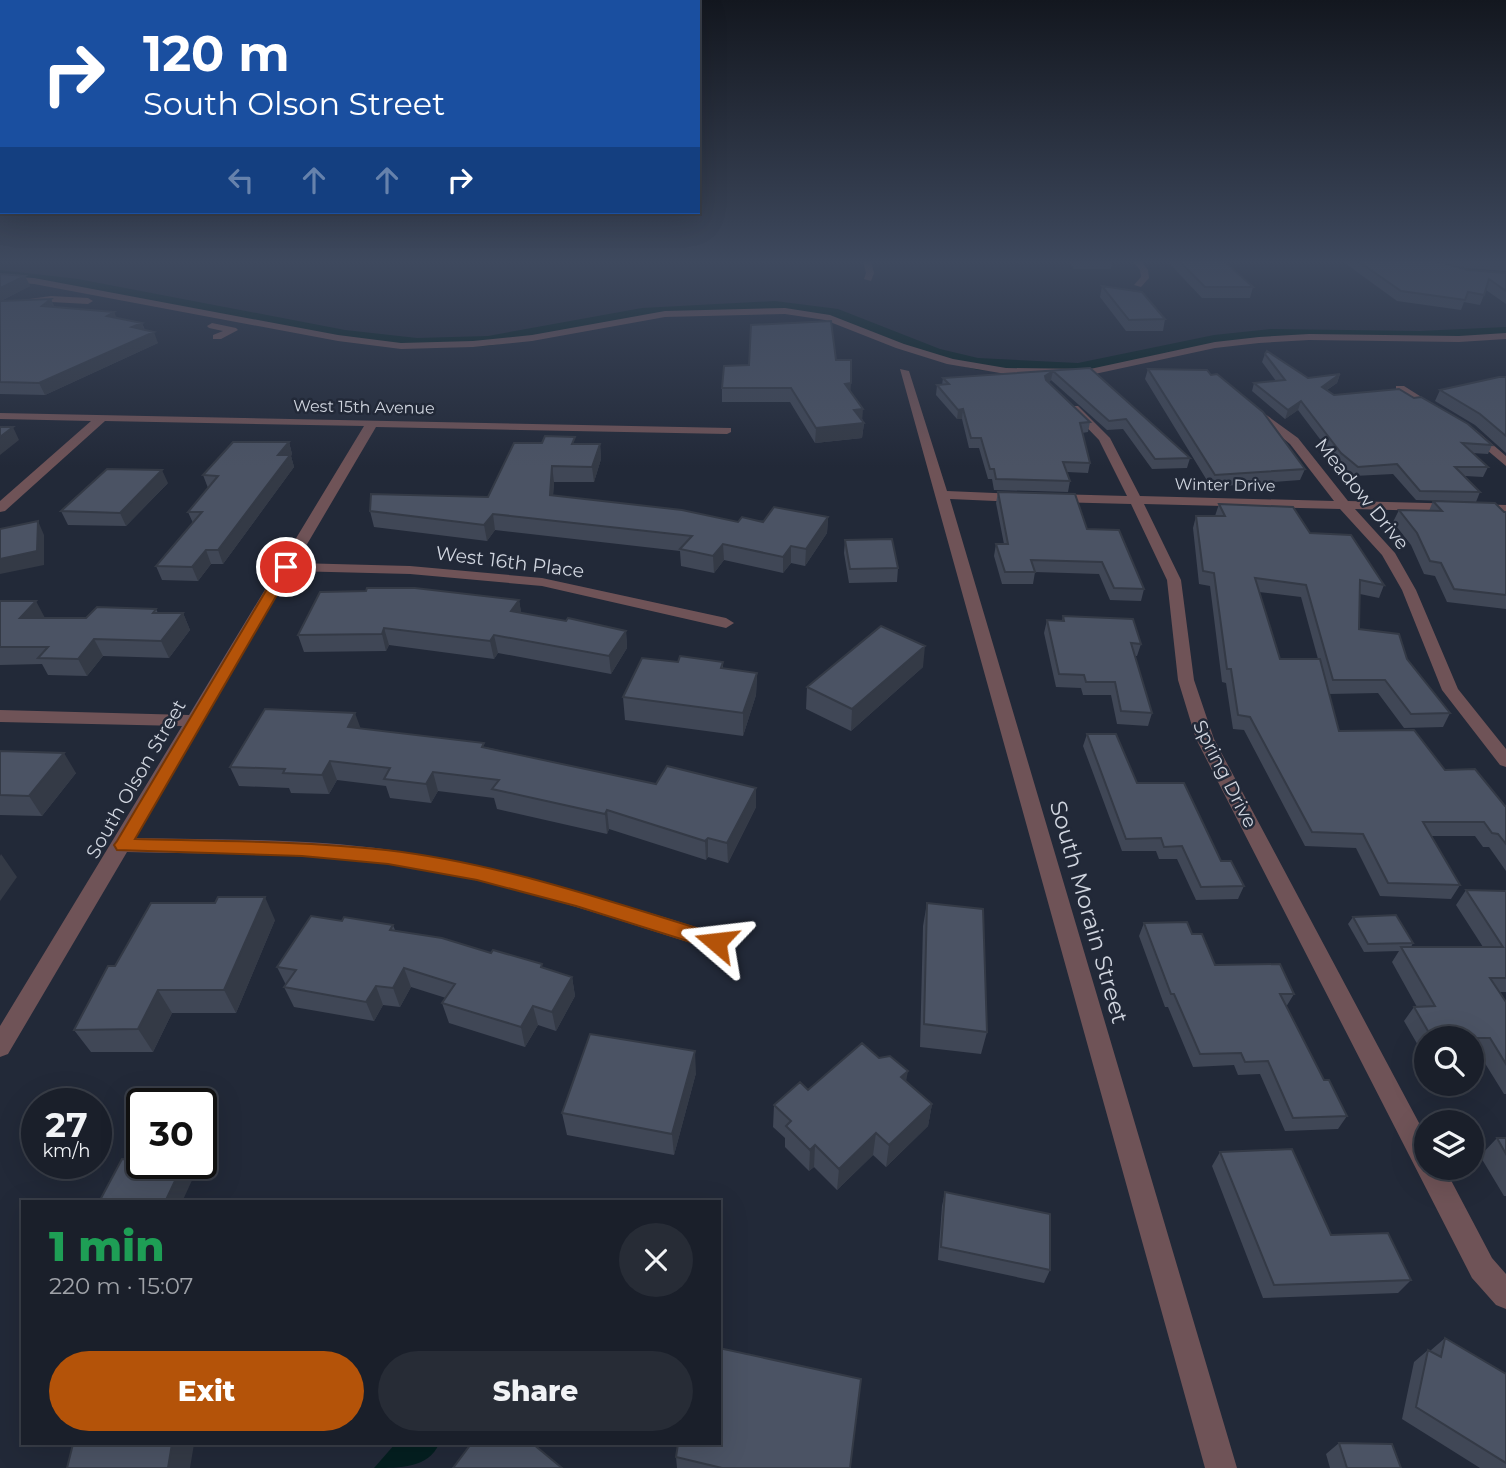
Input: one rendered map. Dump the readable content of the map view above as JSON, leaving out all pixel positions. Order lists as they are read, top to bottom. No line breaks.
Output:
{"streets":{"street":["West 15th Avenue","Winter Drive","Meadow Drive","West 16th Place","Spring Drive","South Olson Street","South Morain Street"]},"crossings":[["West 15th Avenue","South Olson Street"],["Winter Drive","Meadow Drive"],["Winter Drive","Spring Drive"],["Winter Drive","South Morain Street"],["West 16th Place","South Olson Street"]],"page":{"turn":["120 m","South Olson Street"],"speed":"27 km/h","limit":"30","heading":["1 min","220 m · 15:07"],"buttons":["Exit","Share"]}}
